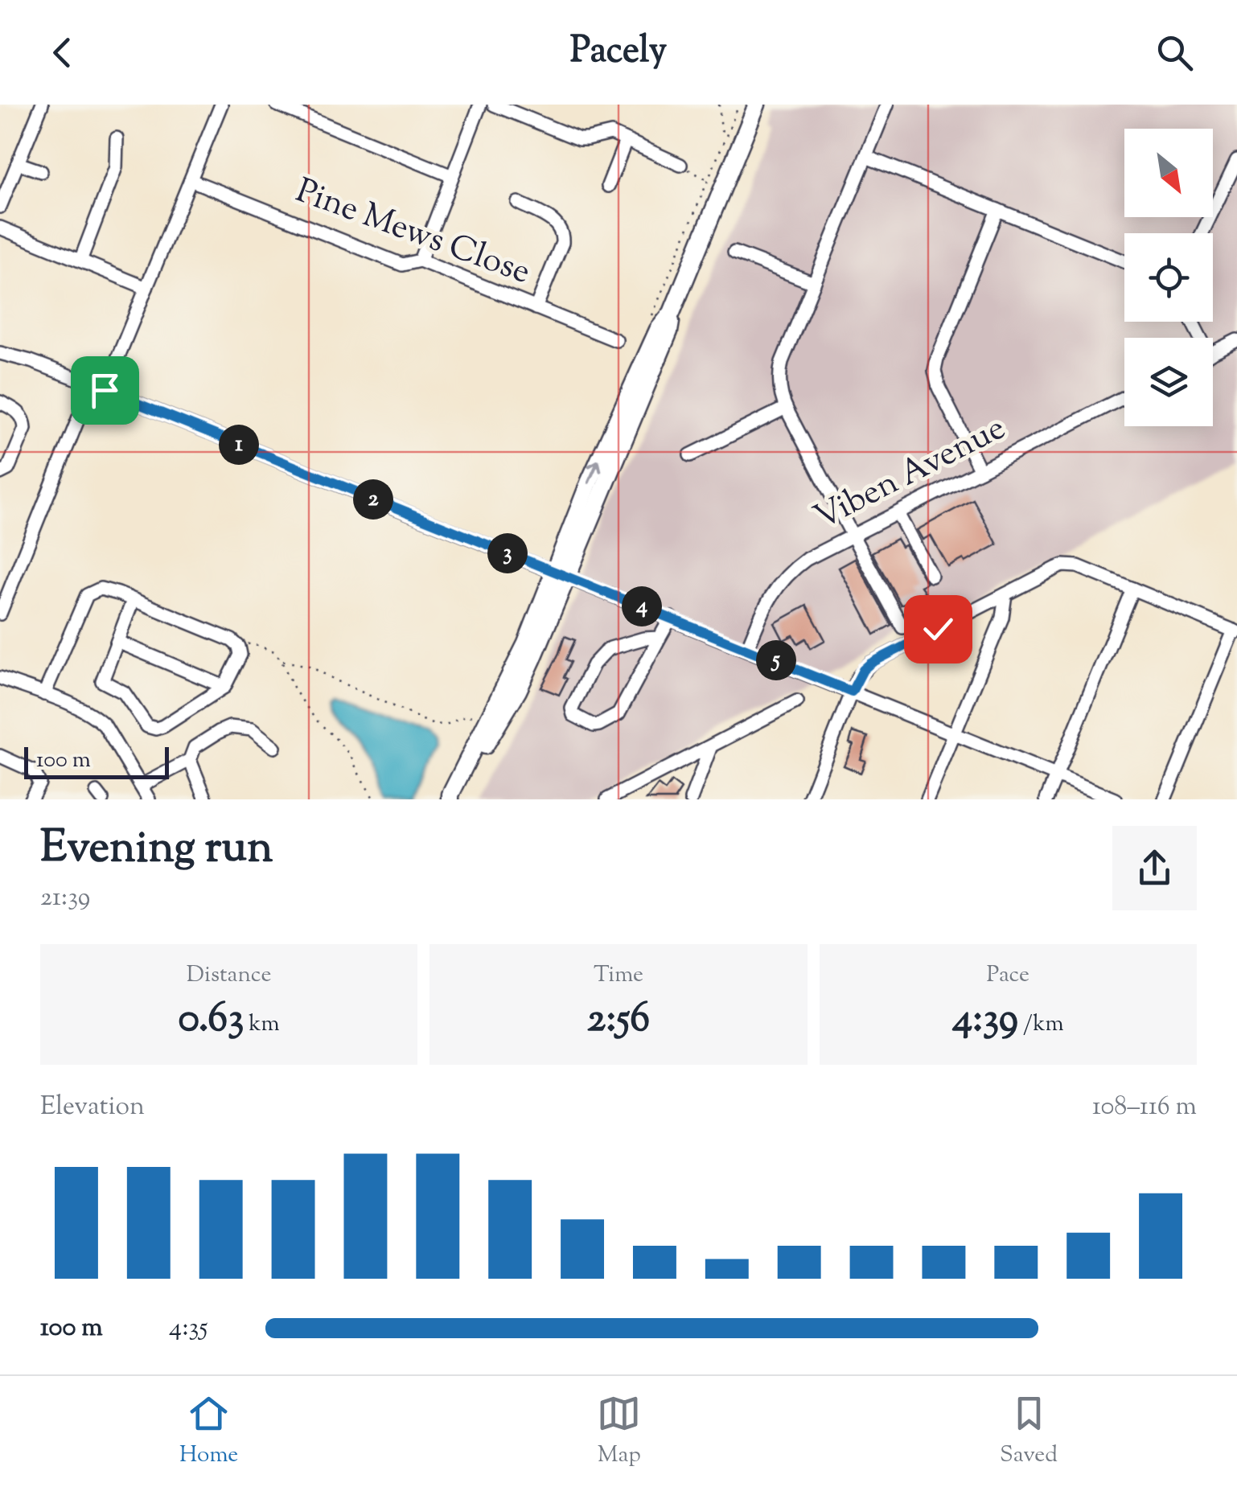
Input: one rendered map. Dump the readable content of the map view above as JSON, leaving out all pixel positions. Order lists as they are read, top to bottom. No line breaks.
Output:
{"streets":{"street":["Pine Mews Close","Viben Avenue"]},"scale_bar":"100 m","north":"bottom right","page":{"header":"Pacely","pins":["1","2","3","4","5"],"scale":"100 m","heading":["Evening run","21:39"],"stats":[["Distance","0.63 km"],["Time","2:56"],["Pace","4:39 /km"]],"chart":["Elevation","108–116 m"],"list":[{"name":"100 m","note":"4:35"}],"tabs":["Home","Map","Saved"]}}
